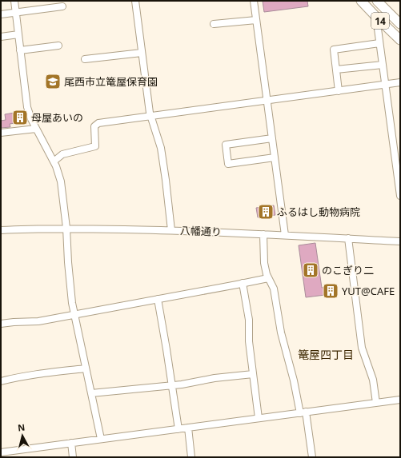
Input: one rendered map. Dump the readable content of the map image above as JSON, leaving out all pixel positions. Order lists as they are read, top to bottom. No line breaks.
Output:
{"streets":{"main road":["14"],"street":["八幡通り"]},"districts":["篭屋四丁目"],"places":{"school or university":["尾西市立篭屋保育園"],"building":["母屋あいの","ふるはし動物病院","のこぎり二","YUT@CAFE"]},"north":"top"}
